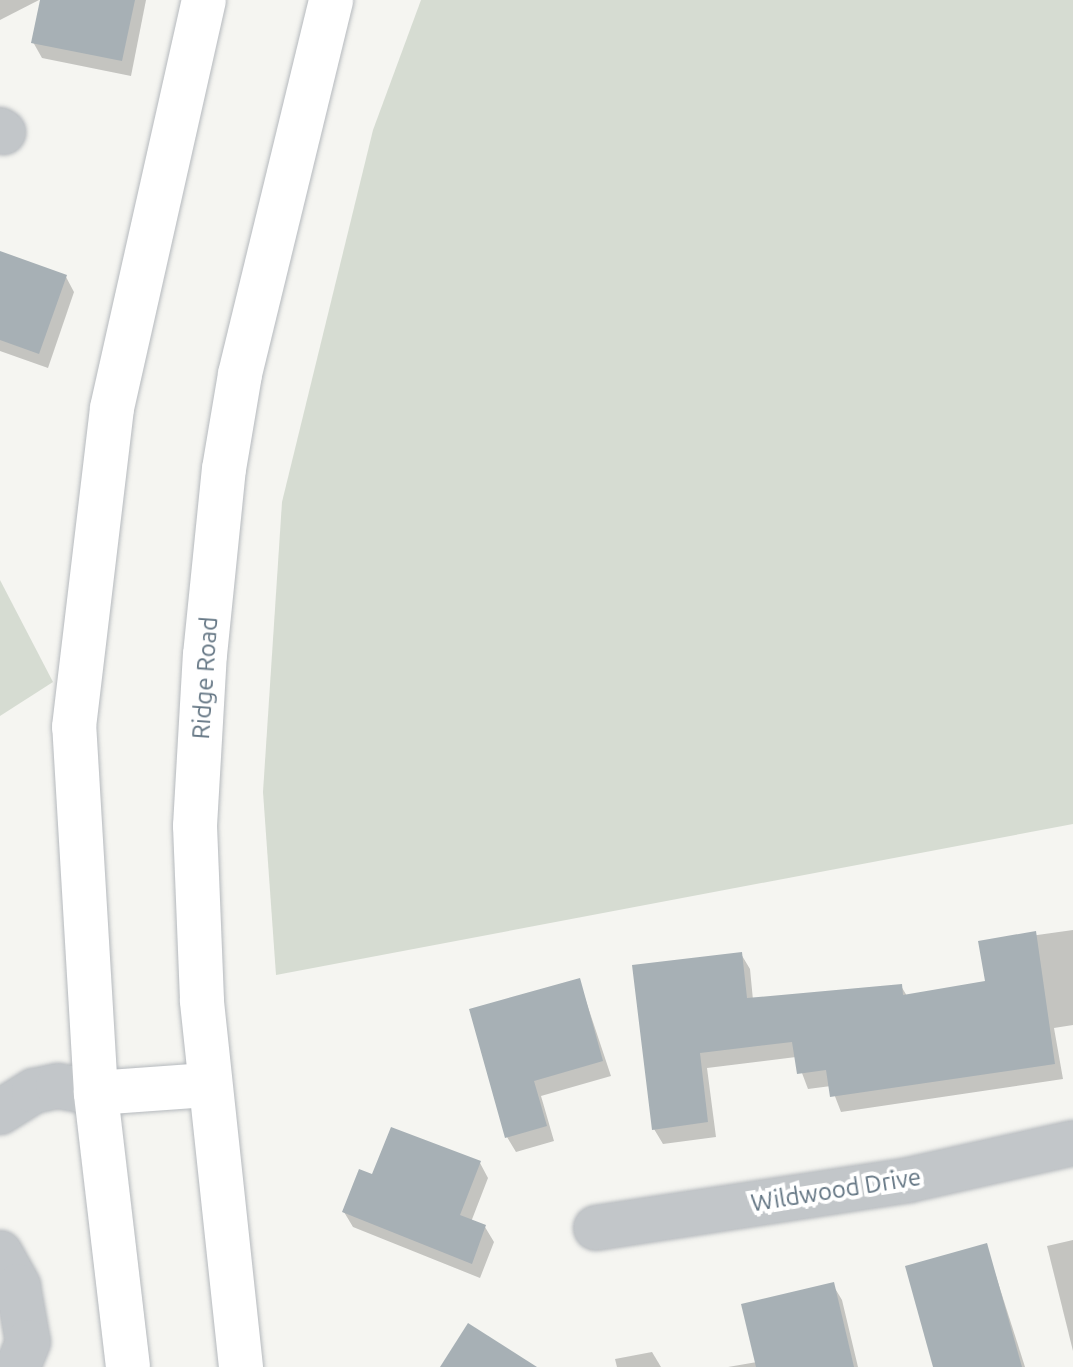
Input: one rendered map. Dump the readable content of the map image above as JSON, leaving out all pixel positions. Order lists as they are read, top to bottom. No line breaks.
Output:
{"streets":{"main road":["Ridge Road"],"street":["Wildwood Drive"]}}
